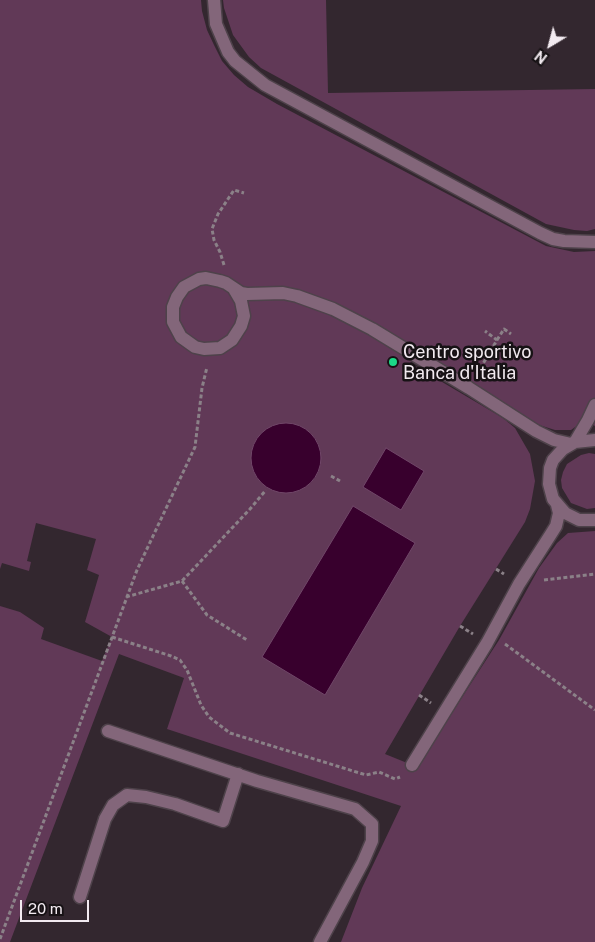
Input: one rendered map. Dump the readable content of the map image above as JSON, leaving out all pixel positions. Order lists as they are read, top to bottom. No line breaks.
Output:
{"places":["Centro sportivo Banca d'Italia"],"scale_bar":"20 m","north":"bottom left"}
